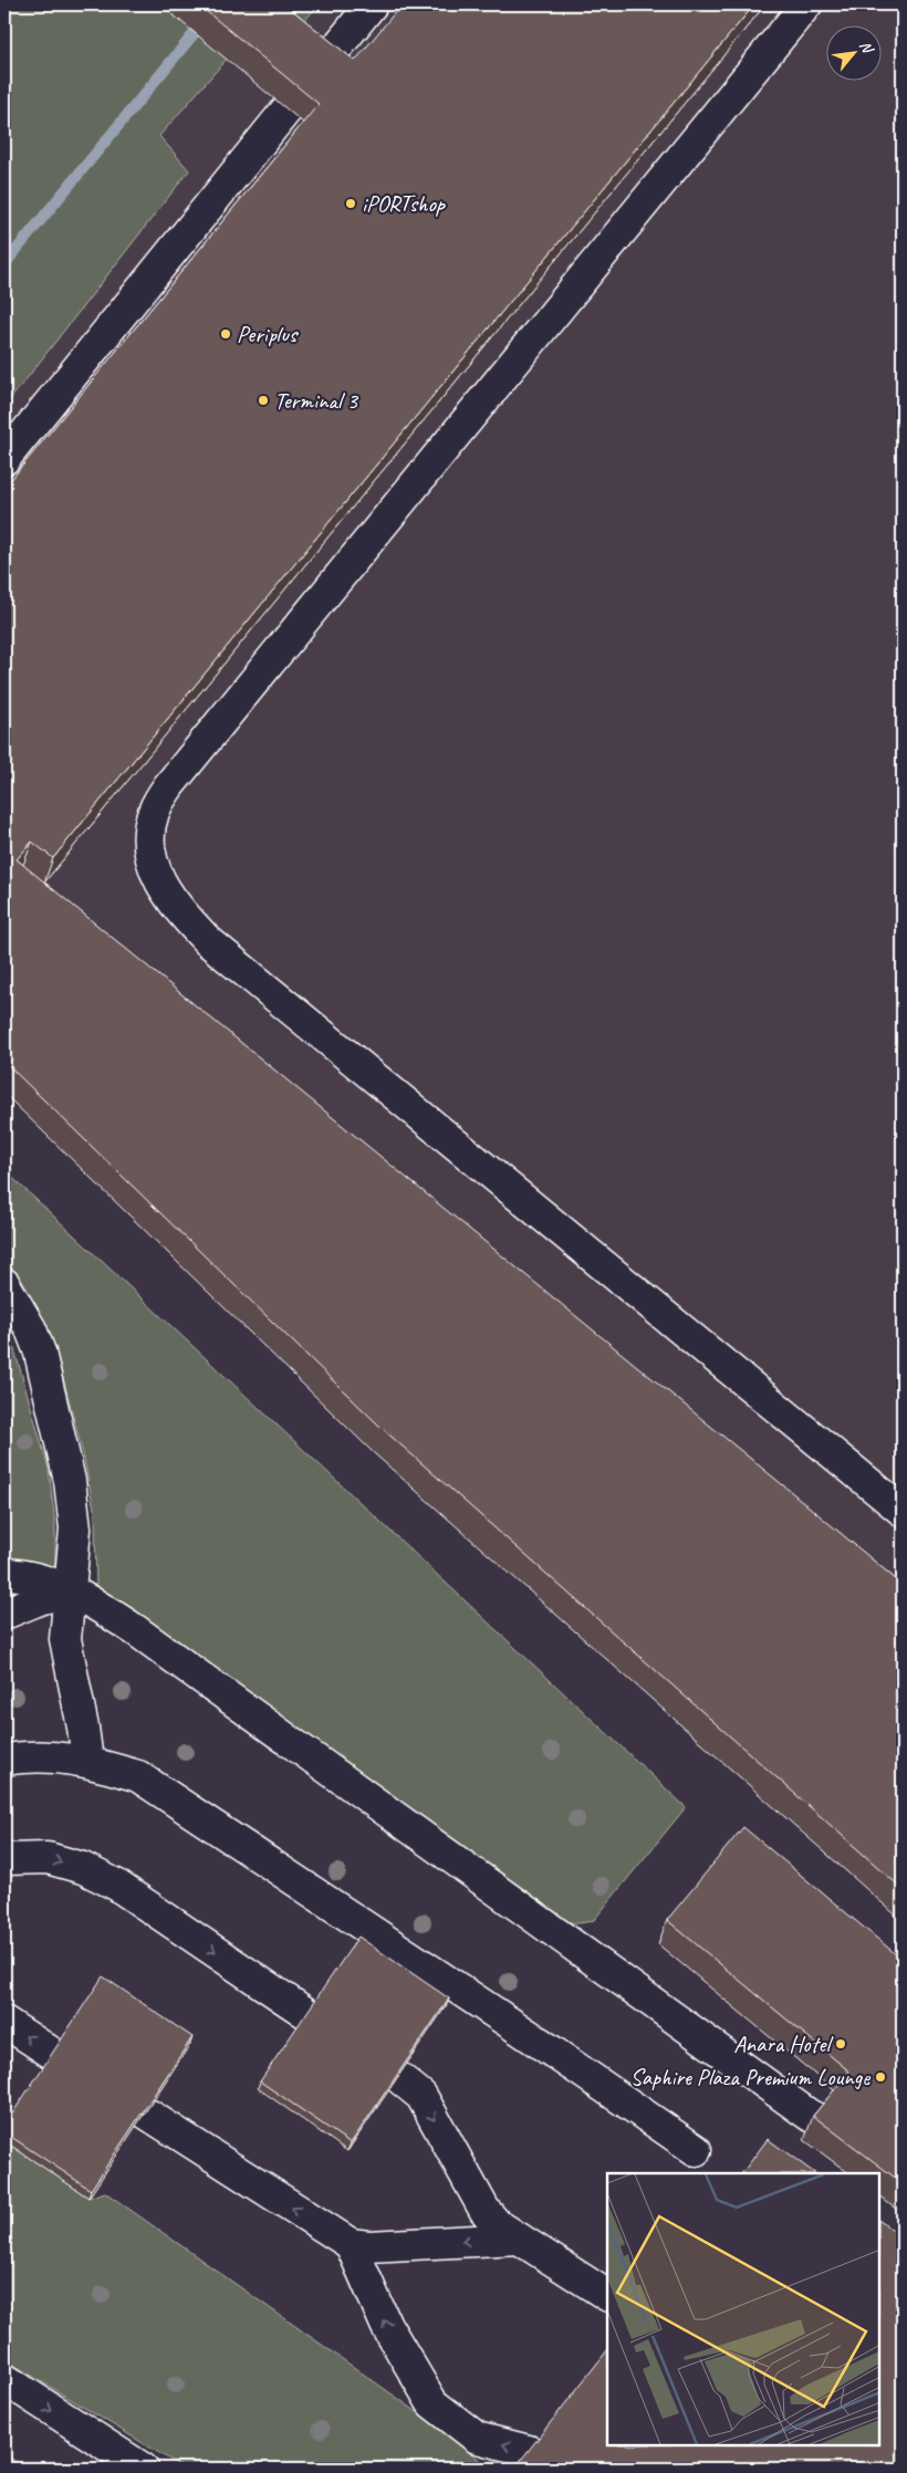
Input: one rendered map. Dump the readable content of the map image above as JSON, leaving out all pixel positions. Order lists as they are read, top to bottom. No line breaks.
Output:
{"places":["iPORTshop","Periplus","Terminal 3","Anara Hotel","Saphire Plaza Premium Lounge"],"north":"top right"}
